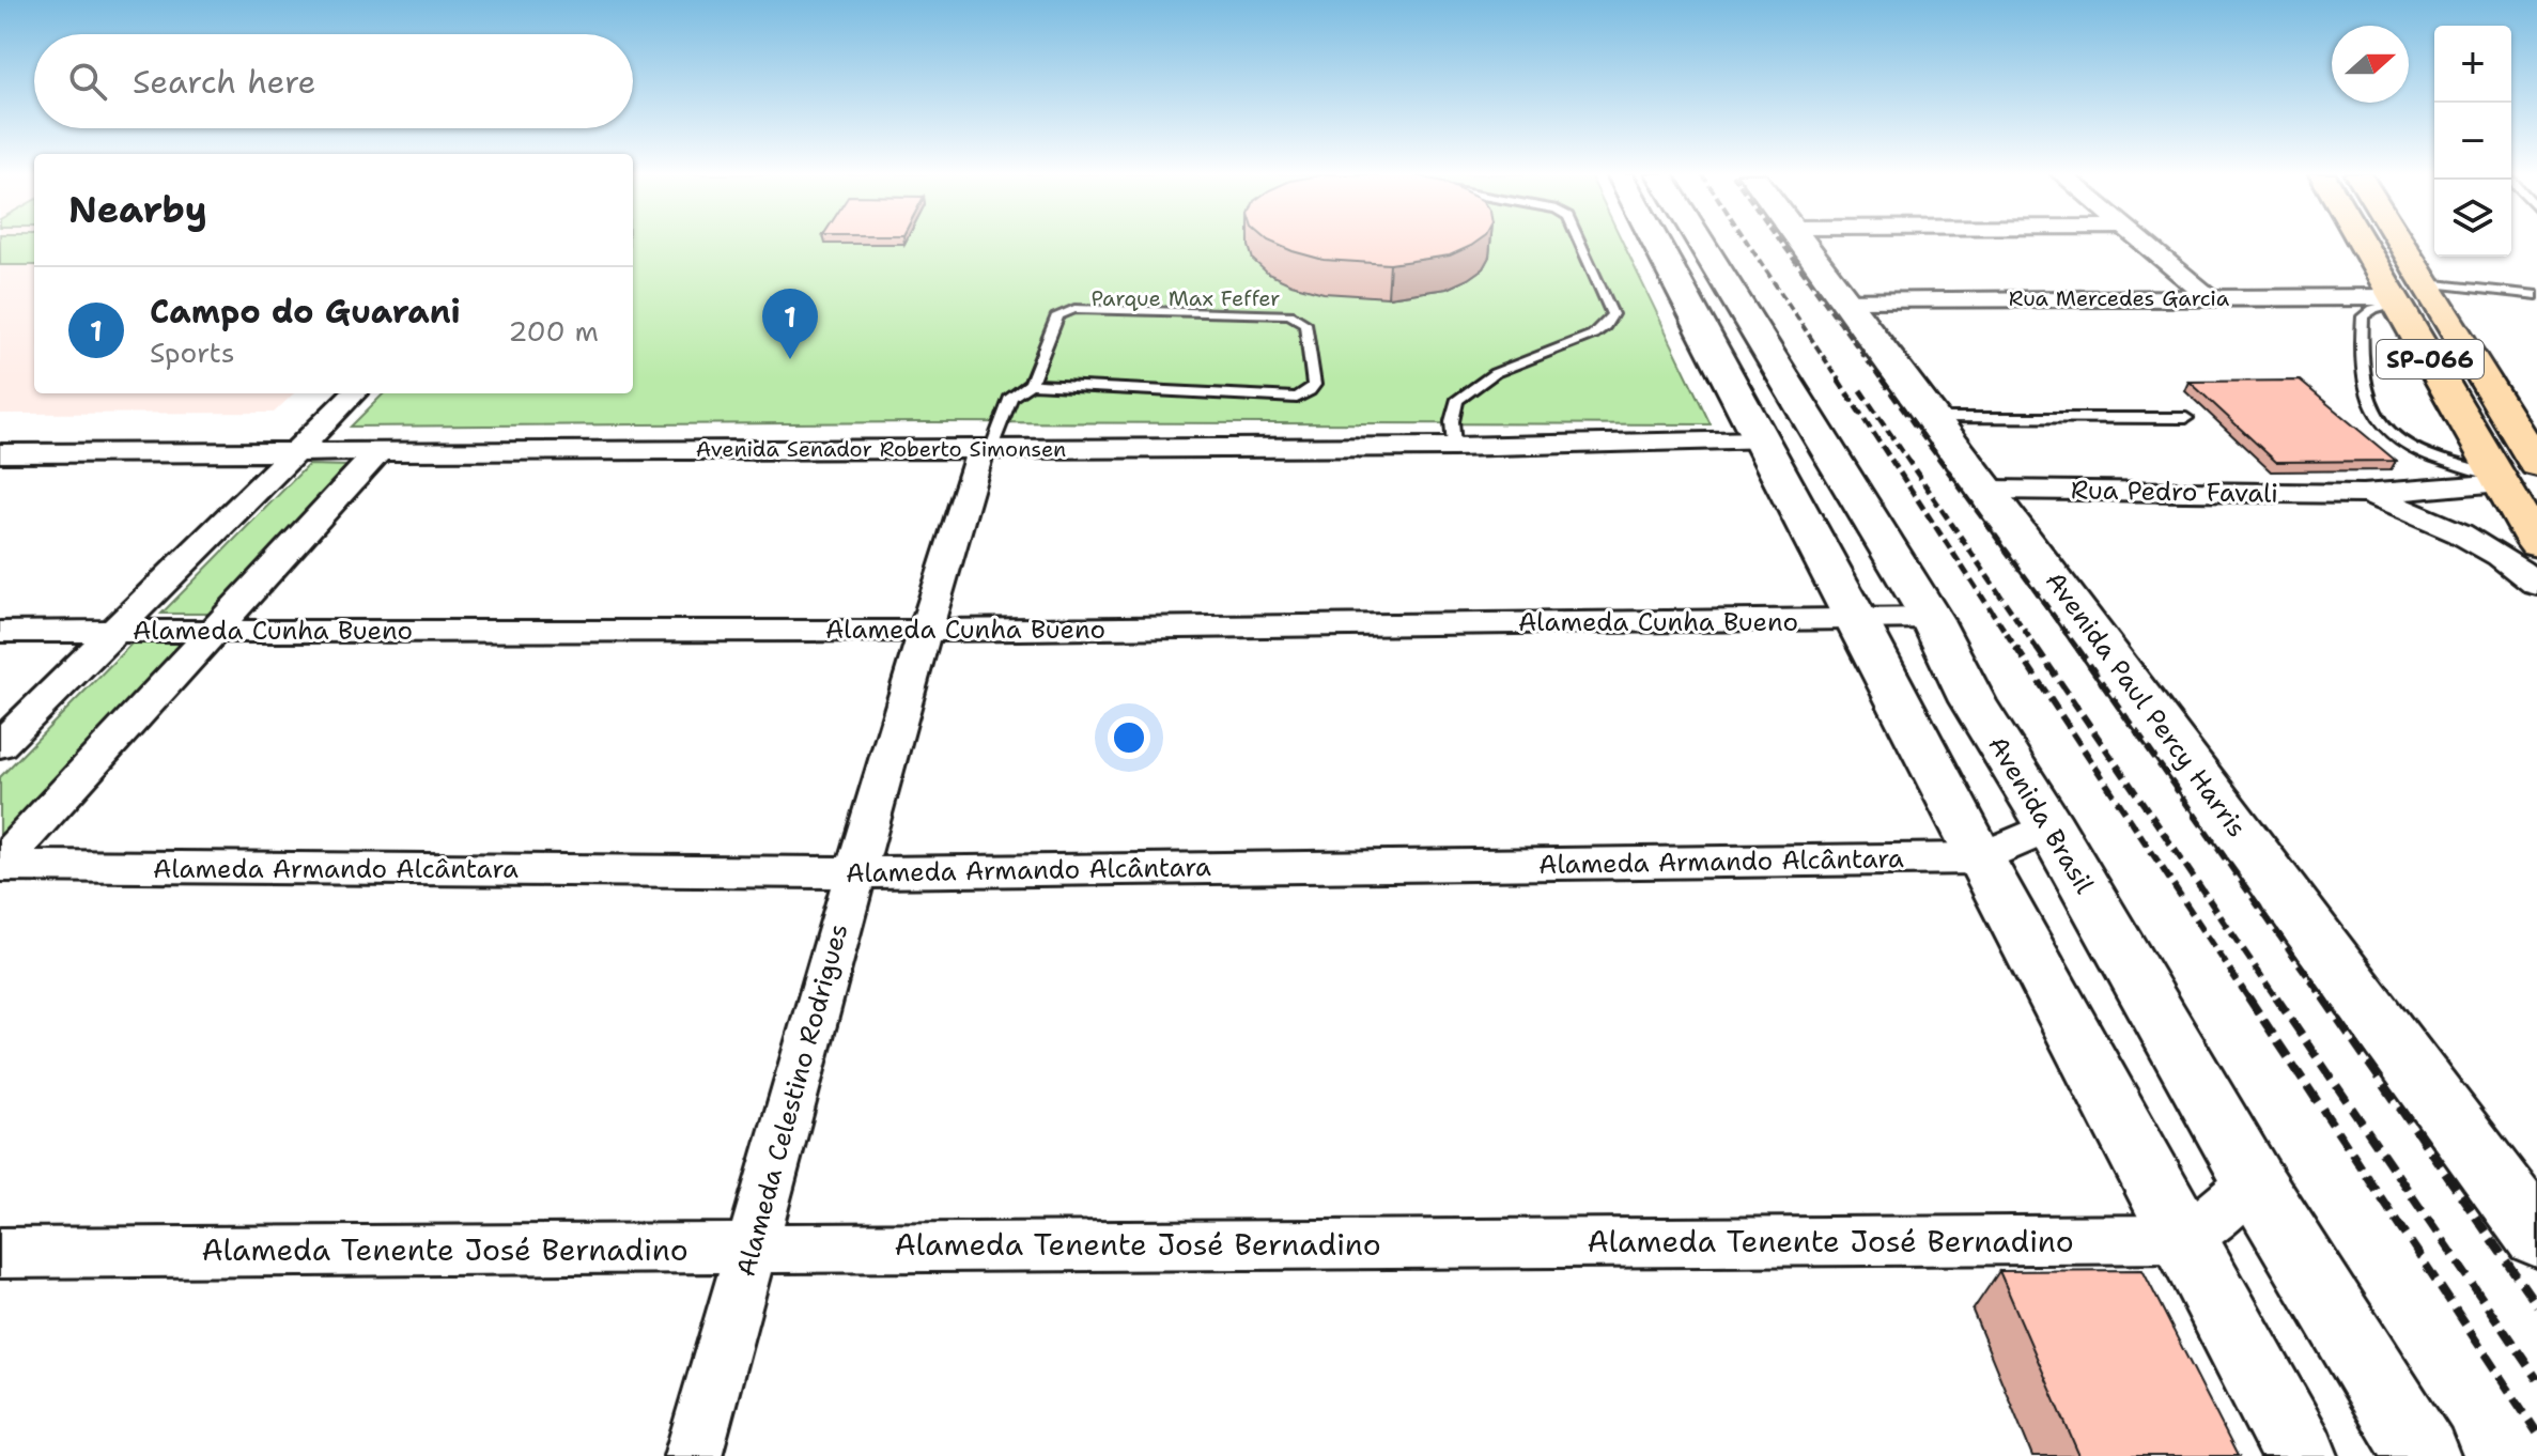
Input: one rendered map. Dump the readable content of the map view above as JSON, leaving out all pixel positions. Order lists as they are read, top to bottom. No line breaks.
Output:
{"streets":{"highway":["SP-066"],"main road":["Avenida Paul Percy Harris","Avenida Brasil"],"street":["Rua Mercedes Garcia","Avenida Senador Roberto Simonsen","Rua Pedro Favali","Alameda Cunha Bueno","Alameda Armando Alcântara","Alameda Celestino Rodrigues","Alameda Tenente José Bernadino"]},"crossings":[["Rua Mercedes Garcia","SP-066"],["Rua Mercedes Garcia","Avenida Paul Percy Harris"],["SP-066","Rua Pedro Favali"],["Avenida Senador Roberto Simonsen","Alameda Celestino Rodrigues"],["Rua Pedro Favali","Avenida Paul Percy Harris"],["Alameda Cunha Bueno","Avenida Brasil"],["Alameda Cunha Bueno","Alameda Celestino Rodrigues"],["Avenida Brasil","Alameda Armando Alcântara"],["Alameda Armando Alcântara","Alameda Celestino Rodrigues"],["Alameda Celestino Rodrigues","Alameda Tenente José Bernadino"]],"parks":["Parque Max Feffer"],"north":"right","page":{"map_buttons":["+","−"],"search":"Search here","heading":"Nearby","list":[{"mark":"1","name":"Campo do Guarani","note":"Sports","value":"200 m"}],"pins":"1"}}
